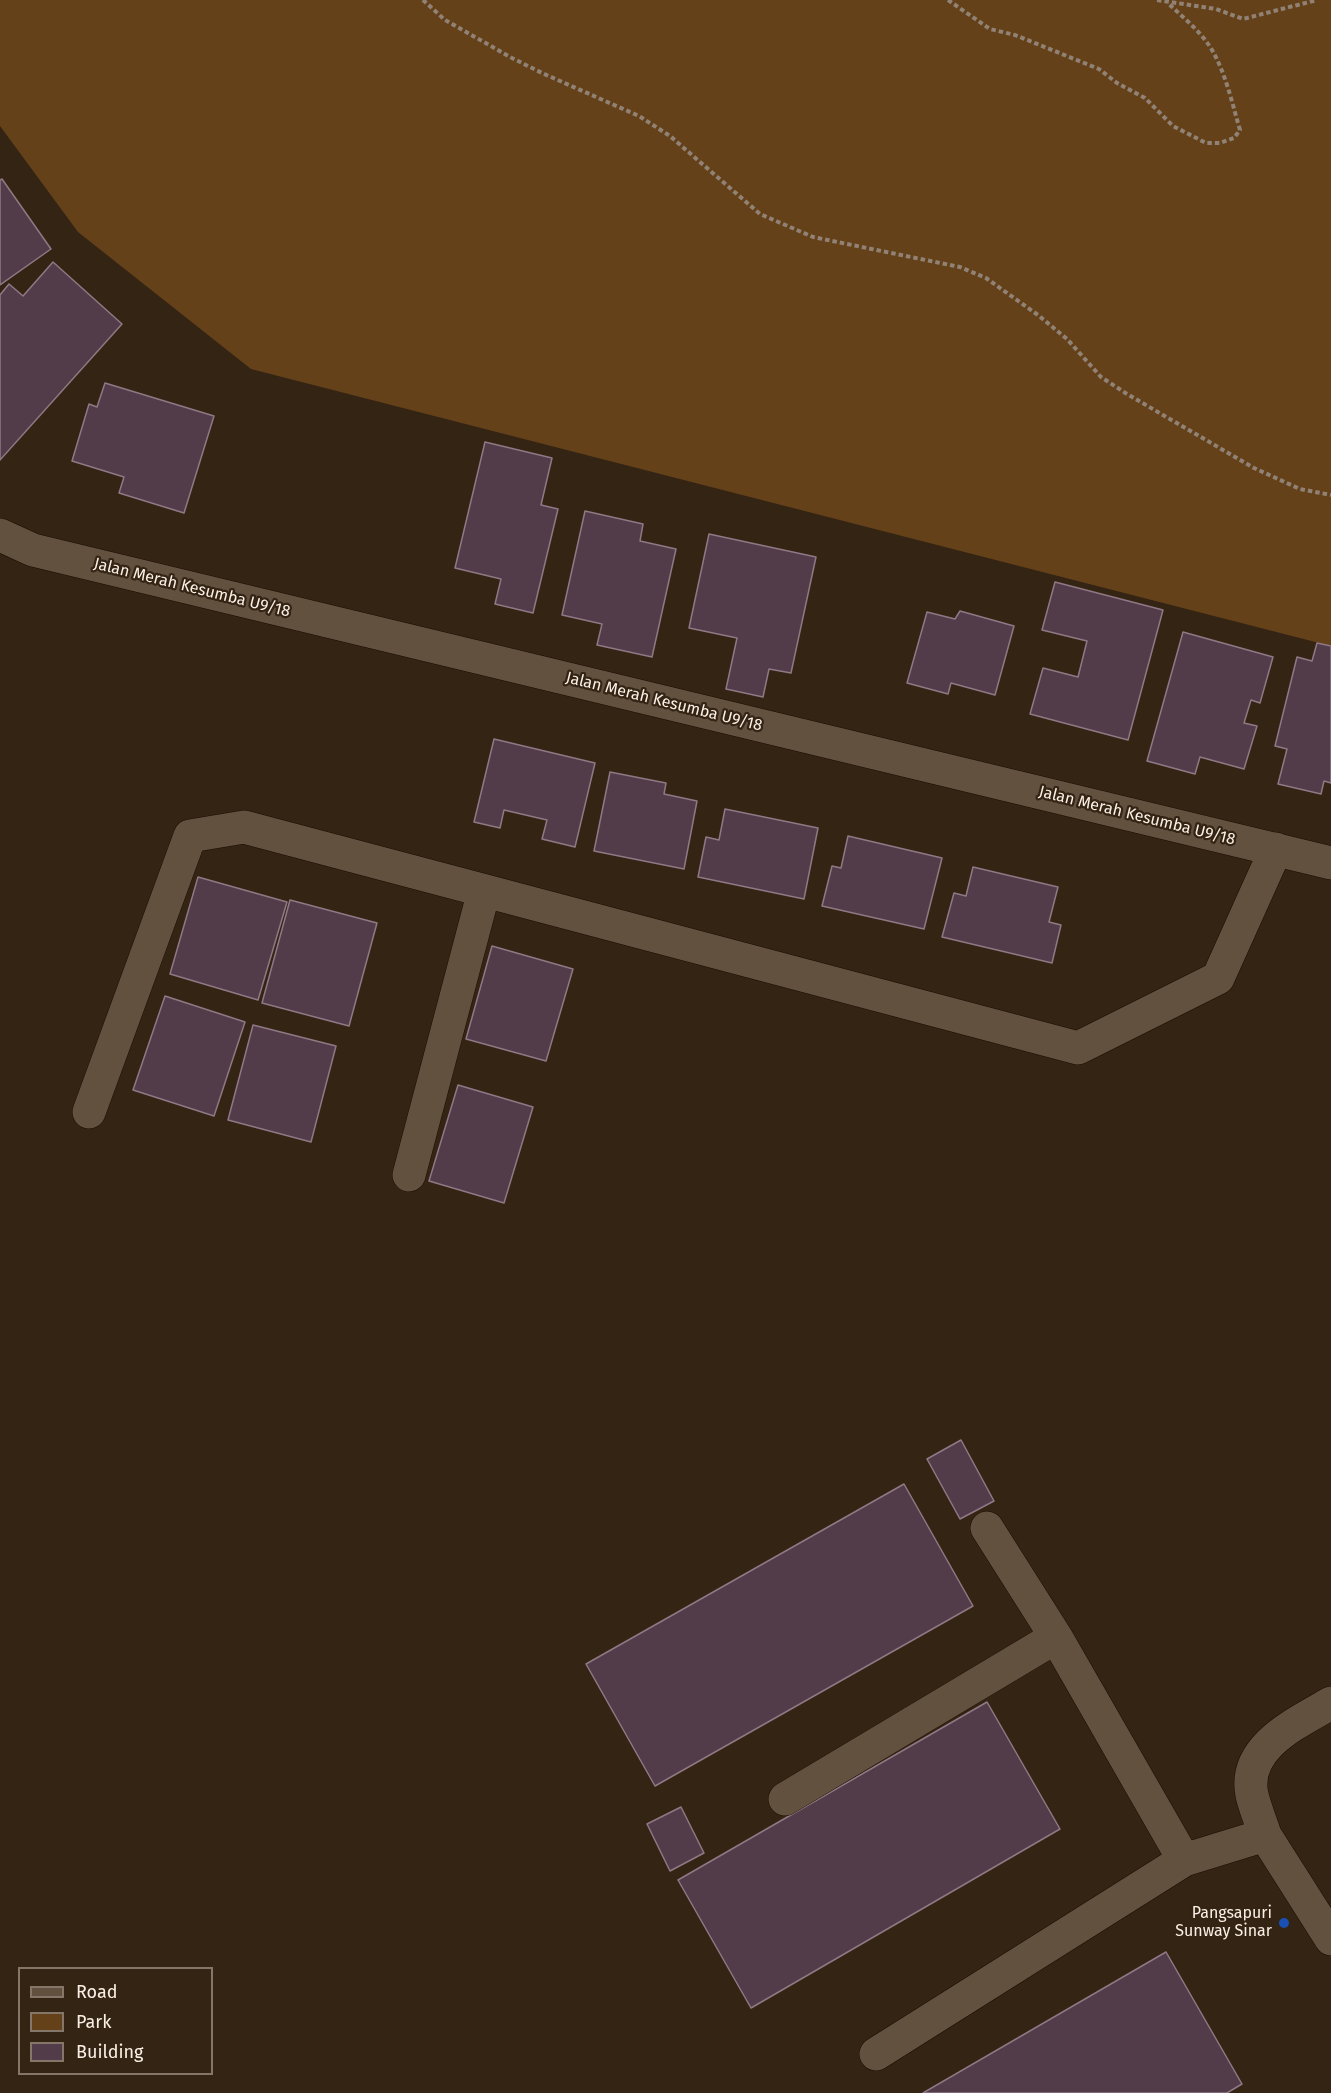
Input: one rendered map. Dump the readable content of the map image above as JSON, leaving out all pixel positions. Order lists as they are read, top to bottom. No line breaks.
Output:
{"streets":{"street":["Jalan Merah Kesumba U9/18"]},"places":["Pangsapuri Sunway Sinar"],"legend":["Road","Park","Building"]}
